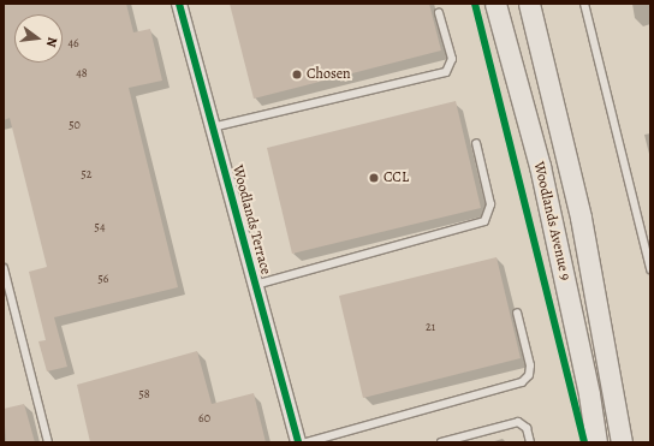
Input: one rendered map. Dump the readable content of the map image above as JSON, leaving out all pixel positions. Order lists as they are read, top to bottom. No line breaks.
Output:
{"streets":{"main road":["Woodlands Avenue 9"],"street":["Woodlands Terrace"]},"places":["Chosen","CCL"],"house_numbers":["46","48","50","52","54","56","21","58","60"],"north":"right"}
